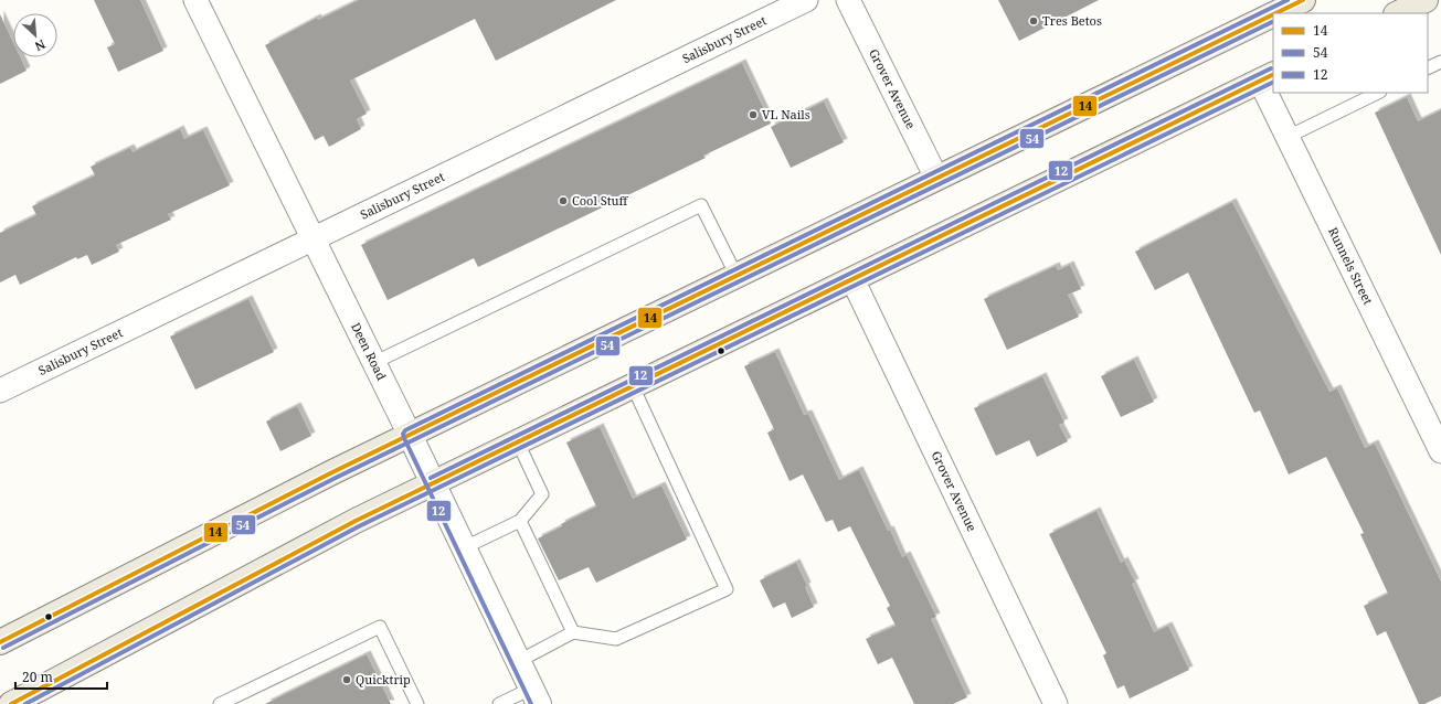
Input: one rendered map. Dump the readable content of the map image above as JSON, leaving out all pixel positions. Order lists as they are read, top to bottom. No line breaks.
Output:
{"streets":{"street":["Salisbury Street","Grover Avenue","Runnels Street","Deen Road"]},"crossings":[["Salisbury Street","Deen Road"]],"places":["Tres Betos","VL Nails","Cool Stuff","Quicktrip"],"lines":["transit line 14","transit line 12","transit line 54"],"legend":["14","54","12"],"scale_bar":"20 m","north":"bottom right"}
